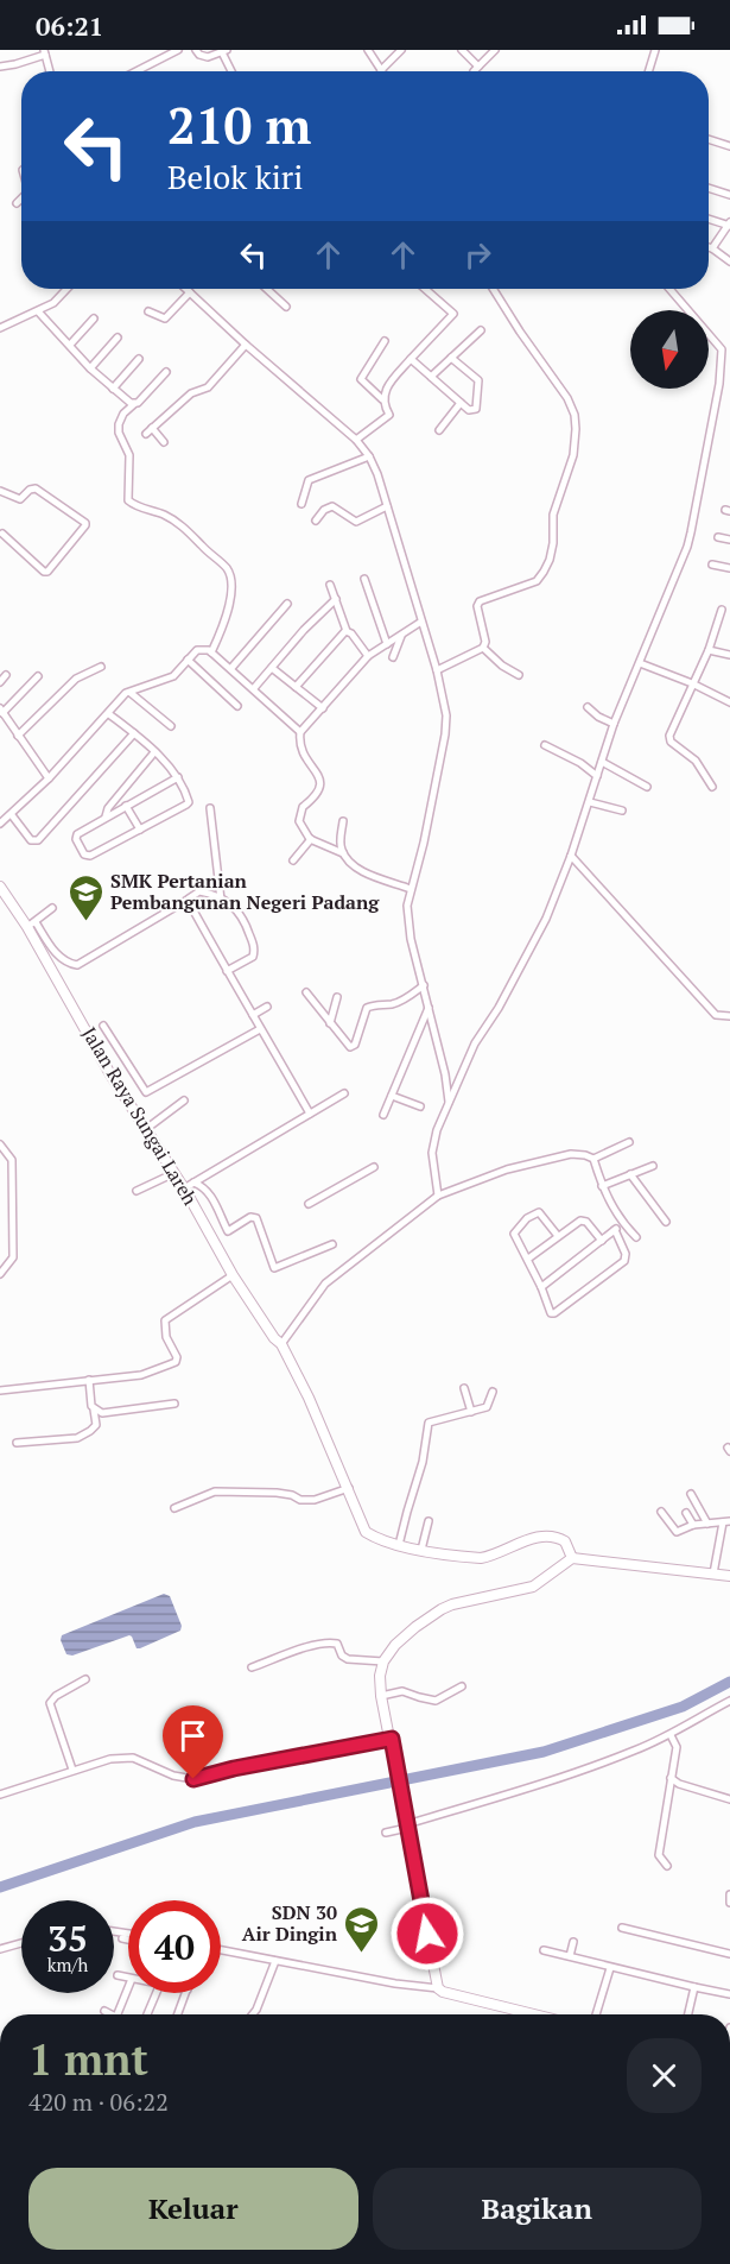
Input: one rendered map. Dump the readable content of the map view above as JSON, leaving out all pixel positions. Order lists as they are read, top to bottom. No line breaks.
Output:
{"streets":{"street":["Jalan Raya Sungai Lareh"]},"places":{"school or university":["SMK Pertanian Pembangunan Negeri Padang","SDN 30 Air Dingin"]},"north":"bottom","page":{"status":"06:21","turn":["210 m","Belok kiri"],"speed":"35 km/h","limit":"40","heading":["1 mnt","420 m · 06:22"],"buttons":["Keluar","Bagikan"]}}
